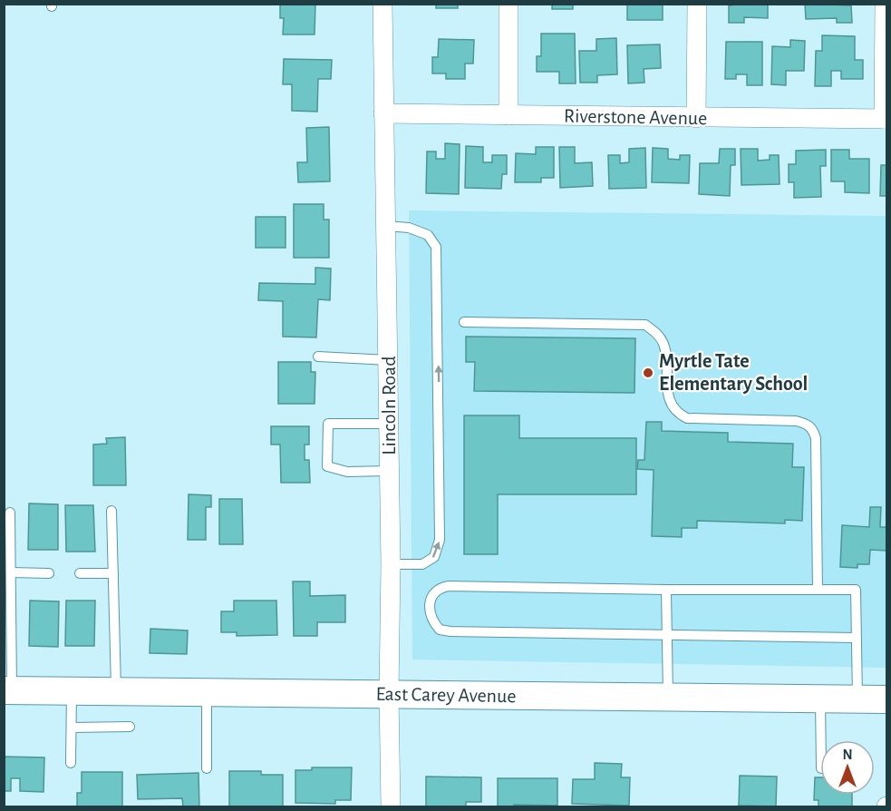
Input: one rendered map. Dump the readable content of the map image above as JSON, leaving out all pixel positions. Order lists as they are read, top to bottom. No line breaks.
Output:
{"streets":{"main road":["East Carey Avenue"],"street":["Riverstone Avenue","Lincoln Road"]},"crossings":[["Riverstone Avenue","Lincoln Road"],["Lincoln Road","East Carey Avenue"]],"places":["Myrtle Tate Elementary School"],"north":"top"}
